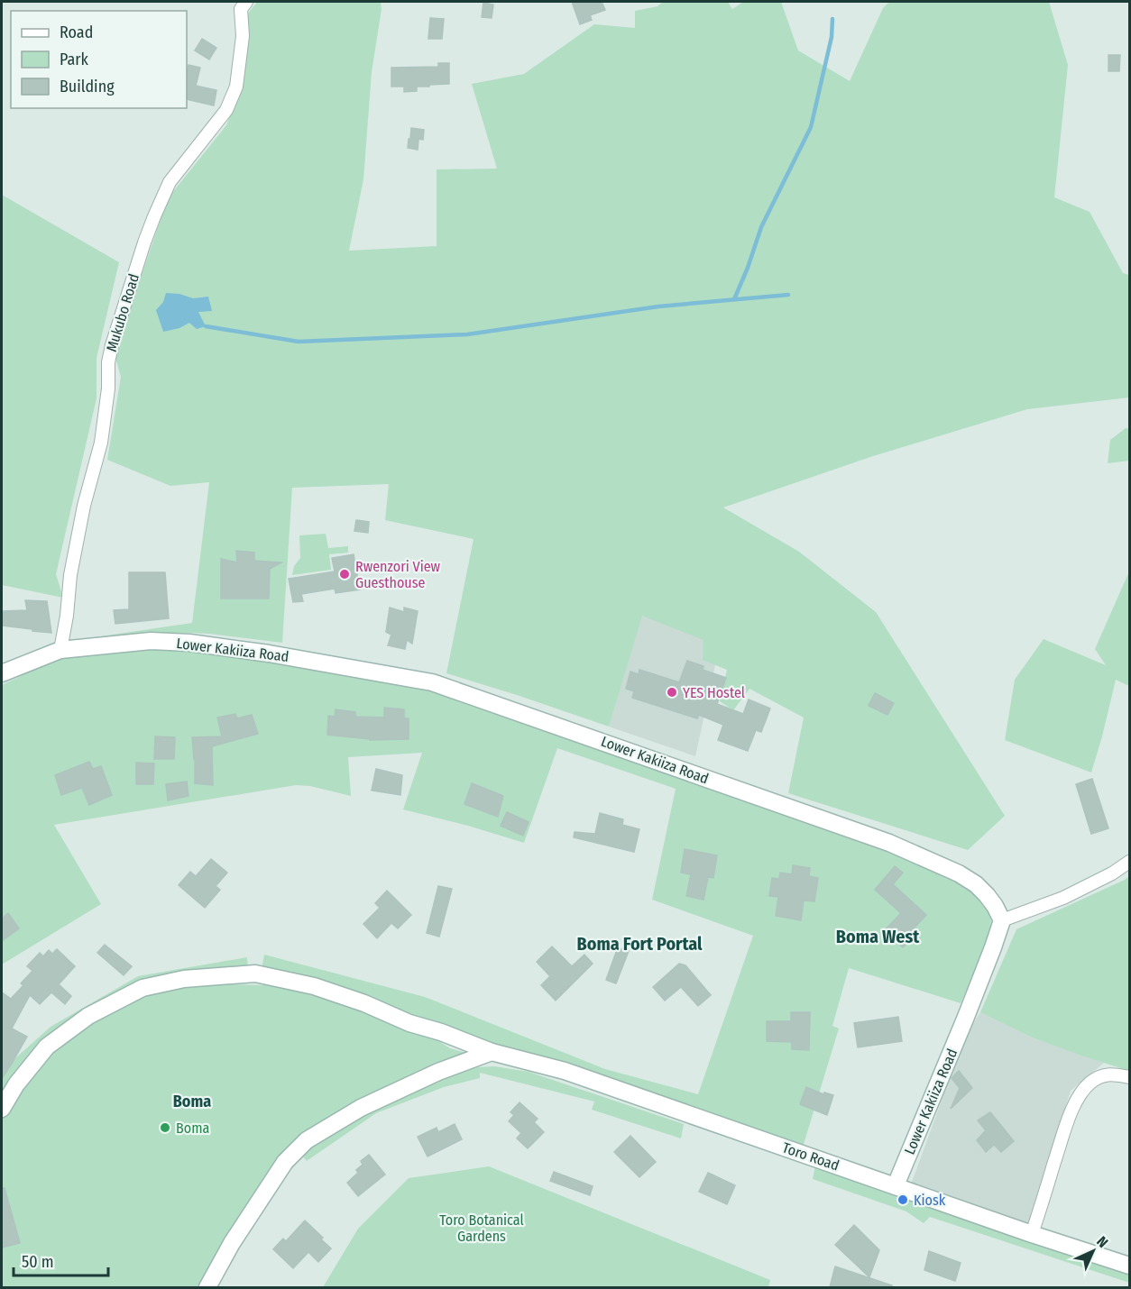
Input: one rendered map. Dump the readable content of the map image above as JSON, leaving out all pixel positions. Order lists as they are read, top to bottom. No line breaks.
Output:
{"streets":{"main road":["Lower Kakiiza Road","Toro Road"],"street":["Mukubo Road"]},"crossings":[["Mukubo Road","Lower Kakiiza Road"],["Lower Kakiiza Road","Toro Road"]],"districts":["Boma West","Boma Fort Portal","Boma"],"parks":["Toro Botanical Gardens"],"places":["Rwenzori View Guesthouse","YES Hostel","Boma","Kiosk"],"legend":["Road","Park","Building"],"scale_bar":"50 m","north":"top right"}
